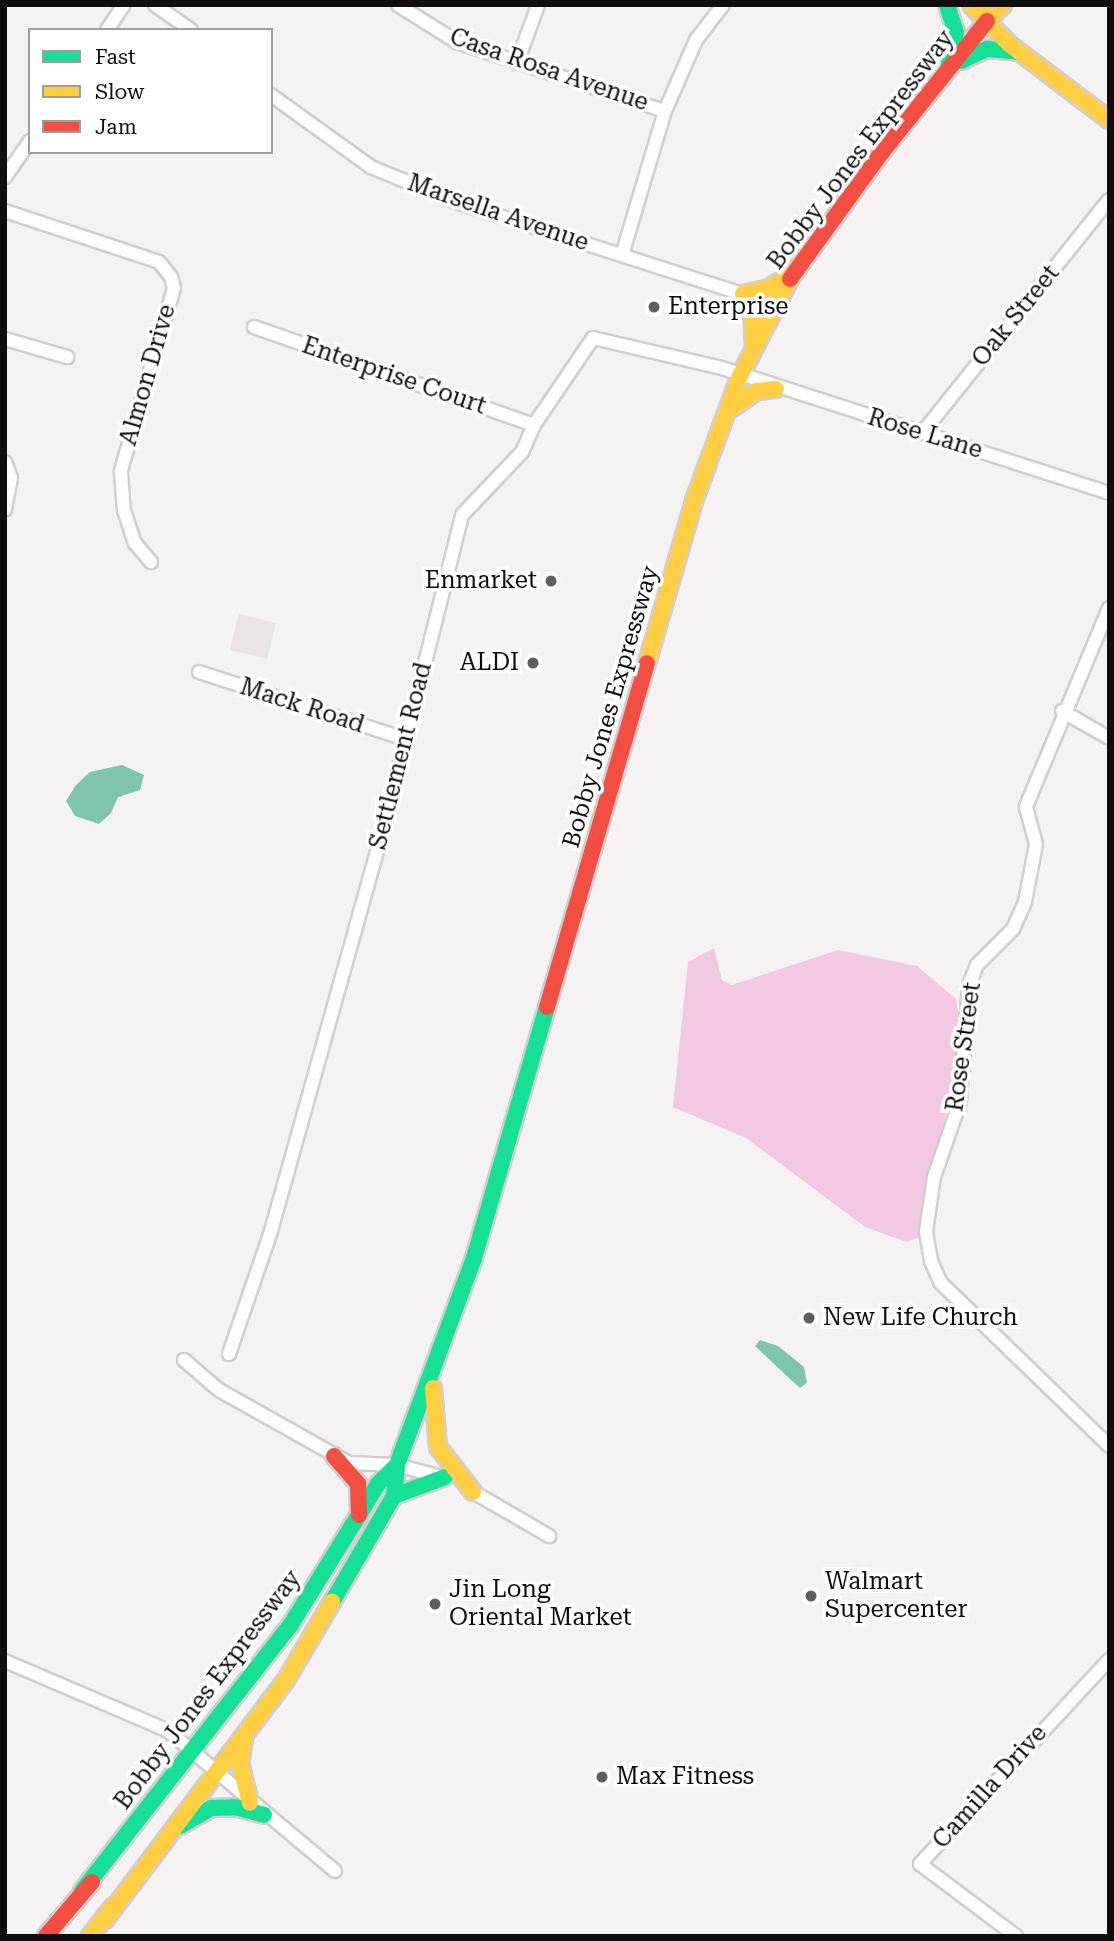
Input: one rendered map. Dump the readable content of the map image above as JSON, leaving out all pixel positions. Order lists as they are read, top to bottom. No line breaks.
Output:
{"streets":{"main road":["Bobby Jones Expressway"],"street":["Casa Rosa Avenue","Marsella Avenue","Oak Street","Almon Drive","Enterprise Court","Rose Lane","Mack Road","Settlement Road","Rose Street","Camilla Drive"]},"crossings":[["Bobby Jones Expressway","Rose Lane"],["Bobby Jones Expressway","Settlement Road"],["Oak Street","Rose Lane"],["Enterprise Court","Settlement Road"],["Rose Lane","Settlement Road"],["Mack Road","Settlement Road"]],"places":["Enterprise","Enmarket","ALDI","New Life Church","Walmart Supercenter","Jin Long Oriental Market","Max Fitness"],"legend":["Fast","Slow","Jam"]}
